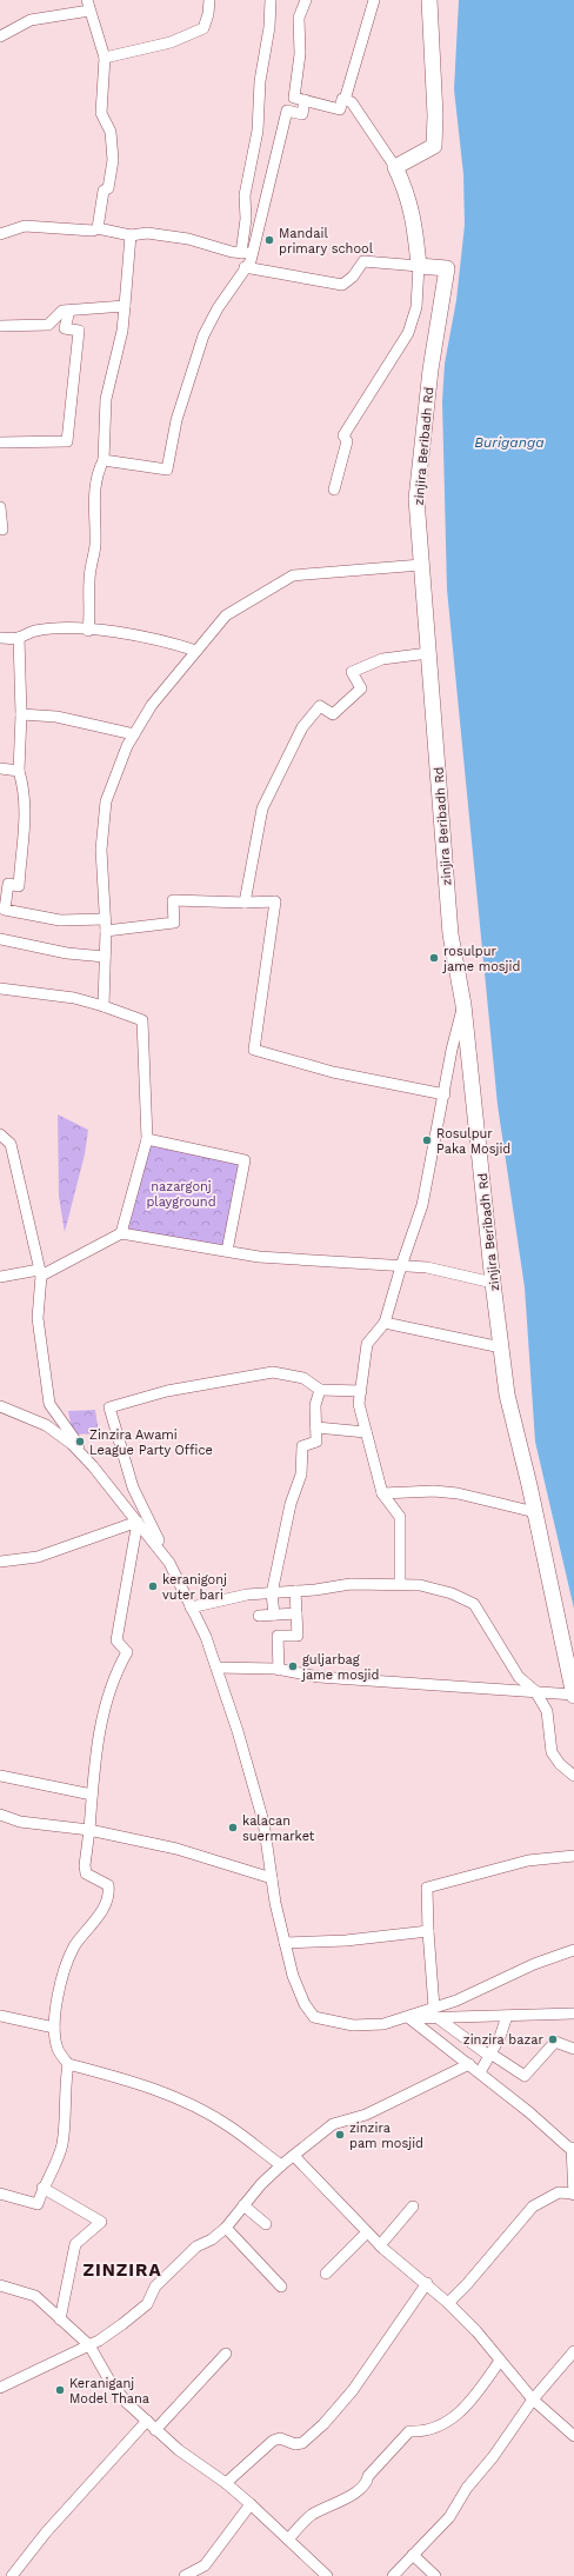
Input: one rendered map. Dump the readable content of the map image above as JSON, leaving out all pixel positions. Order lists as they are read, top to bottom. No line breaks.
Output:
{"streets":{"street":["zinjira Beribadh Rd"]},"districts":["ZINZIRA"],"water":["Buriganga"],"parks":["nazargonj playground"],"places":["Mandail primary school","rosulpur jame mosjid","Rosulpur Paka Mosjid","Zinzira Awami League Party Office","keranigonj vuter bari","guljarbag jame mosjid","kalacan suermarket","zinzira bazar","zinzira pam mosjid","Keraniganj Model Thana"]}
